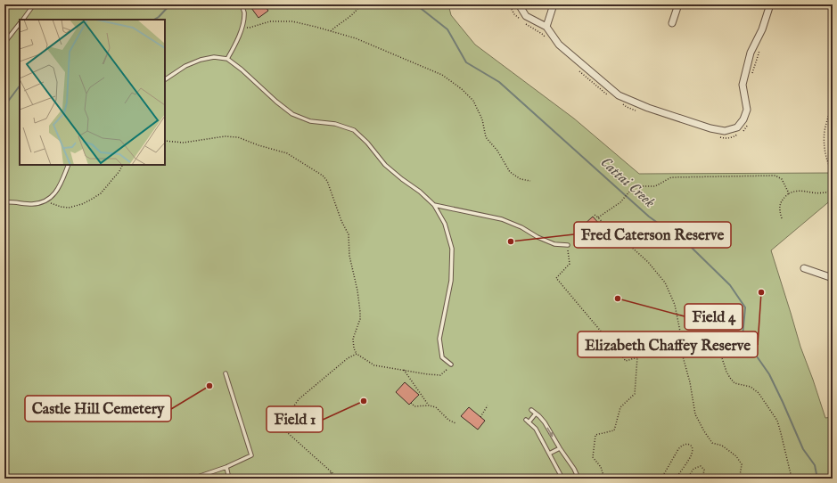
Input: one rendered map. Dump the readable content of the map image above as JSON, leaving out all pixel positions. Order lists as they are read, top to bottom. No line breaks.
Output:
{"water":["Cattai Creek"],"places":["Fred Caterson Reserve","Elizabeth Chaffey Reserve","Field 4","Castle Hill Cemetery","Field 1"]}
